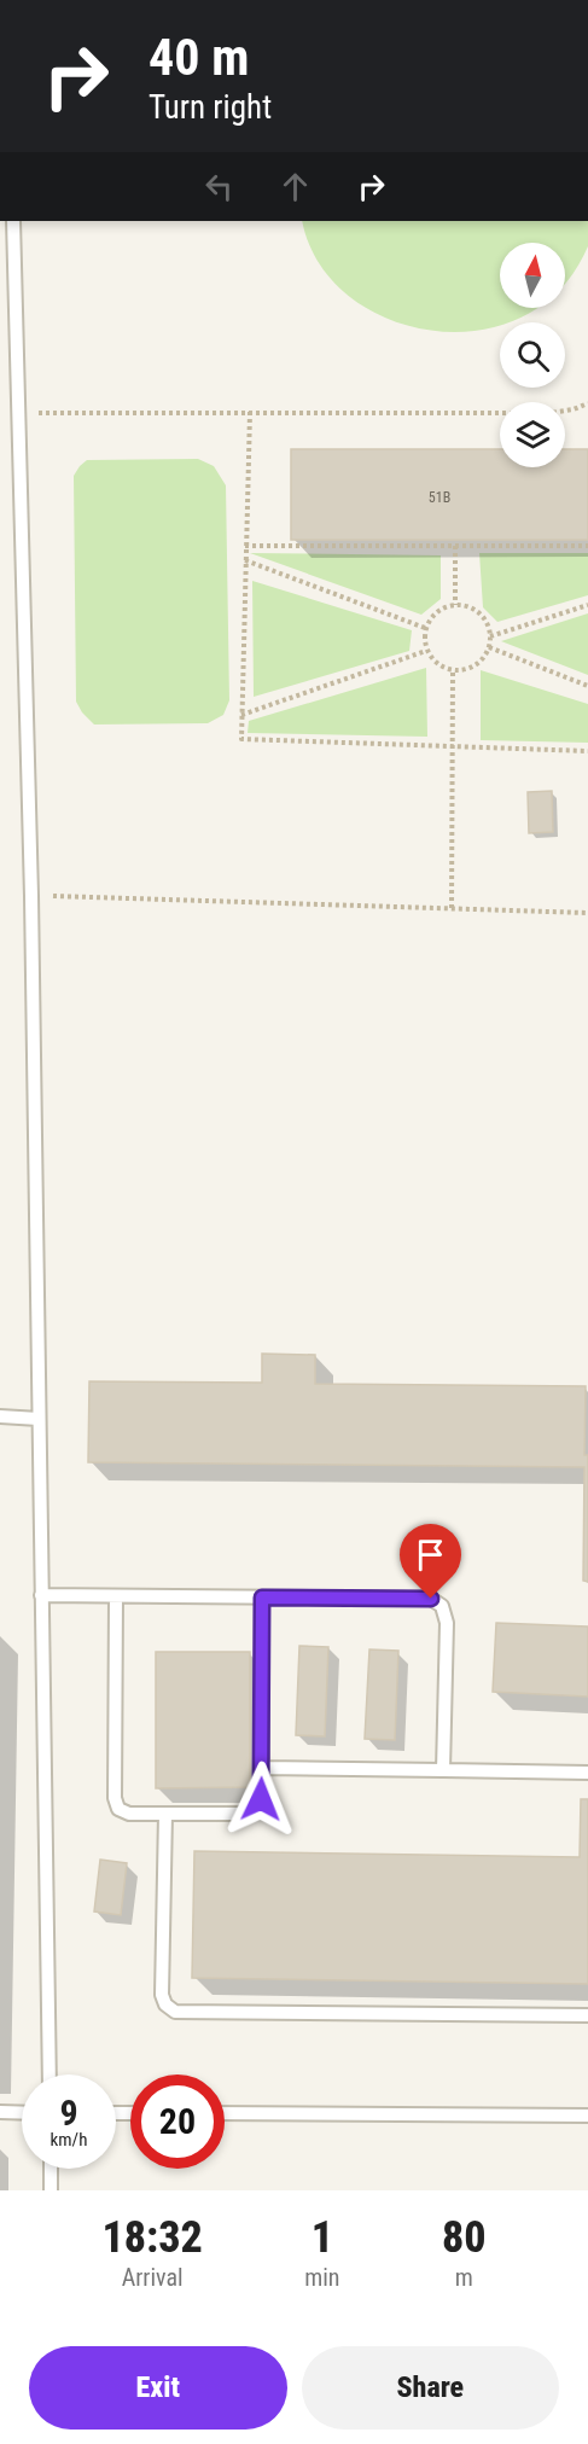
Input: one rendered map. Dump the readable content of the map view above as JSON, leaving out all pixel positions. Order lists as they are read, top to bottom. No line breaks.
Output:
{"house_numbers":["51В"],"north":"top","page":{"turn":["40 m","Turn right"],"speed":"9 km/h","limit":"20","eta":["18:32","Arrival","1","min","80","m"],"buttons":["Exit","Share"]}}
